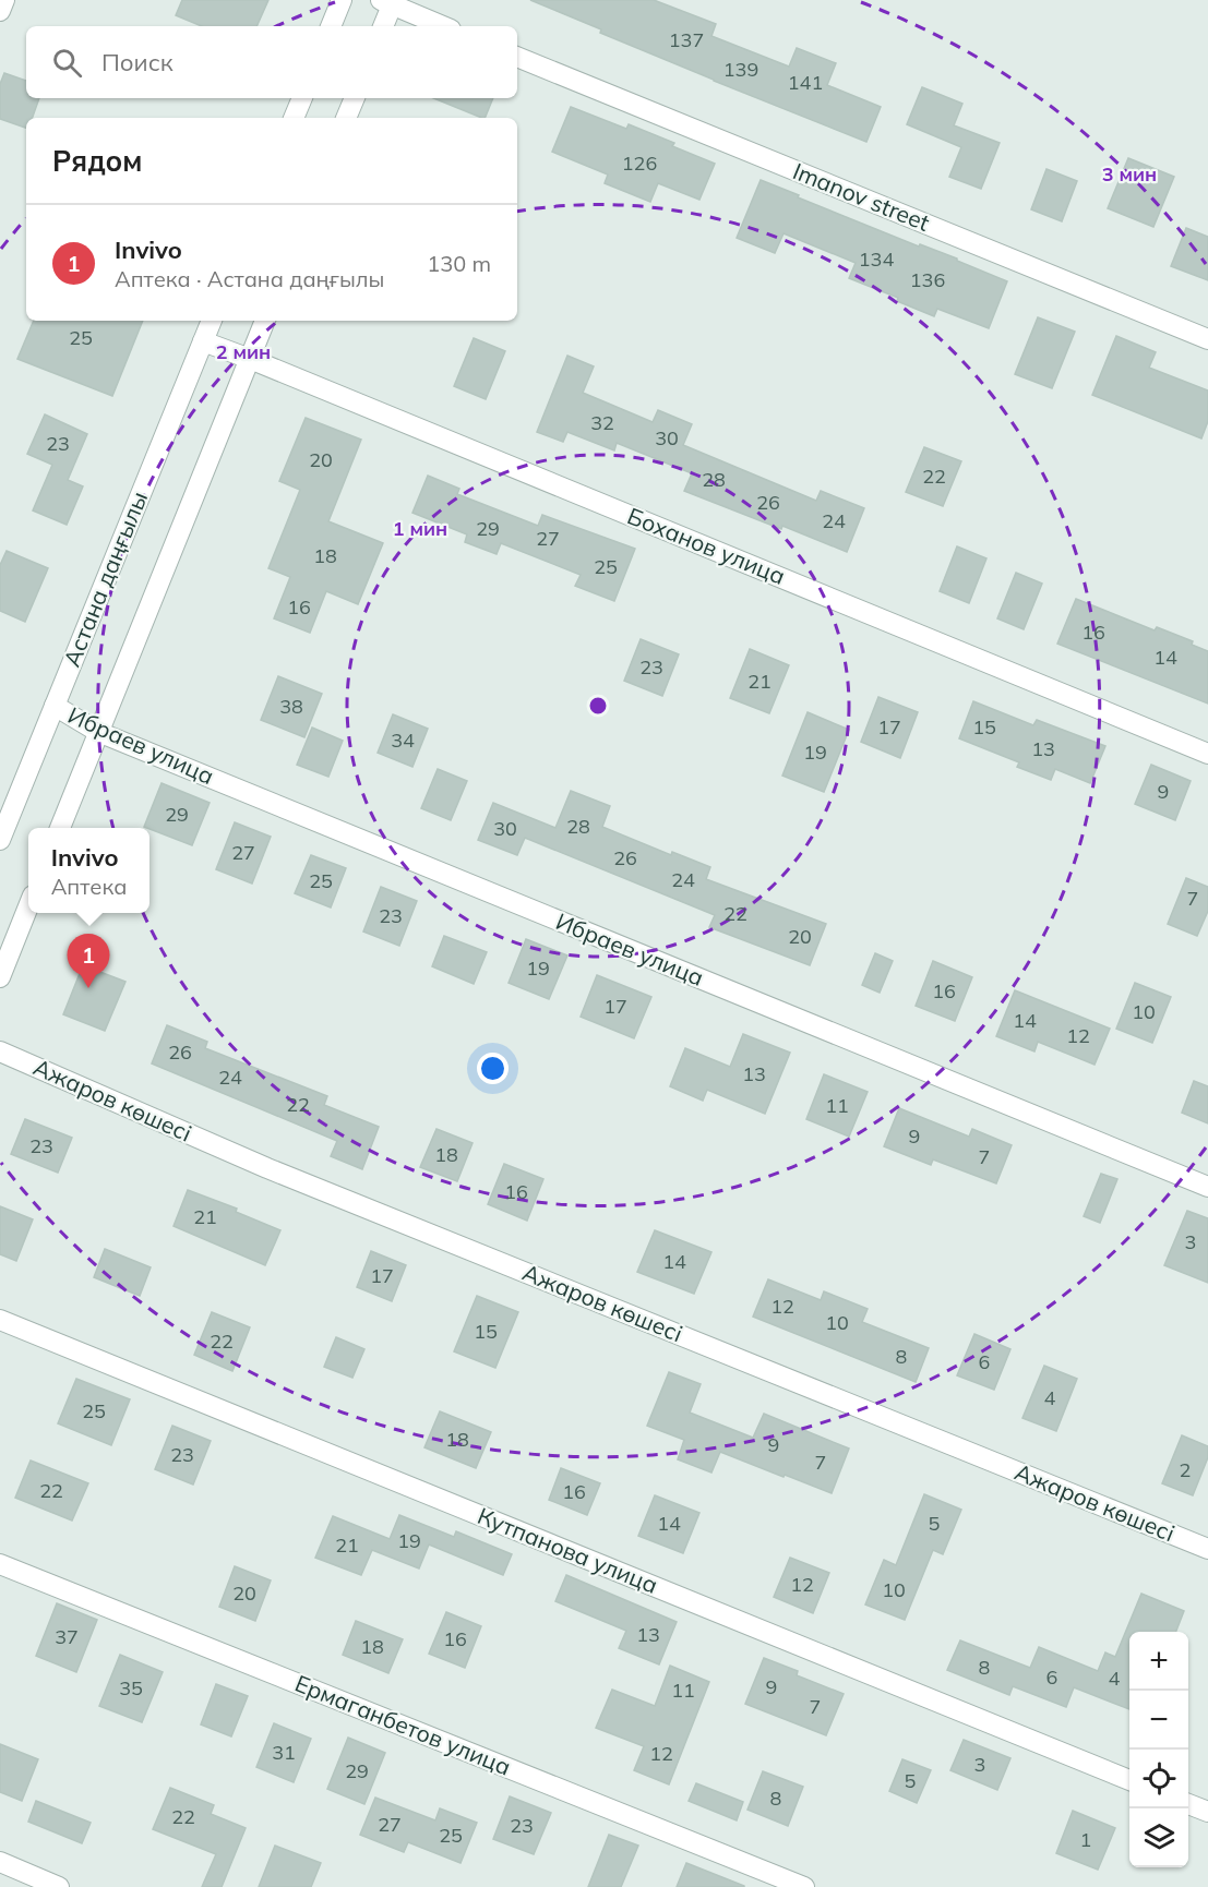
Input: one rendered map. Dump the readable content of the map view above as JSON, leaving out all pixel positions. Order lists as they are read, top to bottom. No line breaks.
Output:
{"streets":{"street":["Imanov street","Боханов улица","Астана даңғылы","Ибраев улица","Ажаров көшесі","Кутпанова улица","Ермаганбетов улица"]},"crossings":[["Боханов улица","Астана даңғылы"],["Астана даңғылы","Ибраев улица"]],"house_numbers":["137","139","141","126","134","136","25","32","30","23","20","22","28","26","24","29","27","18","25","16","16","14","23","21","38","17","15","34","13","19","9","29","28","30","27","26","24","25","7","22","23","20","19","16","17","10","14","12","26","13","24","22","11","9","23","18","7","16","21","3","14","17","12","10","15","22","8","6","4","25","18","9","23","7","2","22","16","14","5","19","21","12","10","20","13","37","16","18","8","6","4","9","35","11","7","31","12","3","29","5","8","22","27","23","25","1"],"page":{"search":"Поиск","heading":"Рядом","list":[{"mark":"1","name":"Invivo","note":"Аптека · Астана даңғылы","value":"130 m"}],"popup":["Invivo","Аптека"],"pins":"1","map_buttons":["+","−"]},"rings":["3 мин","2 мин","1 мин"]}
